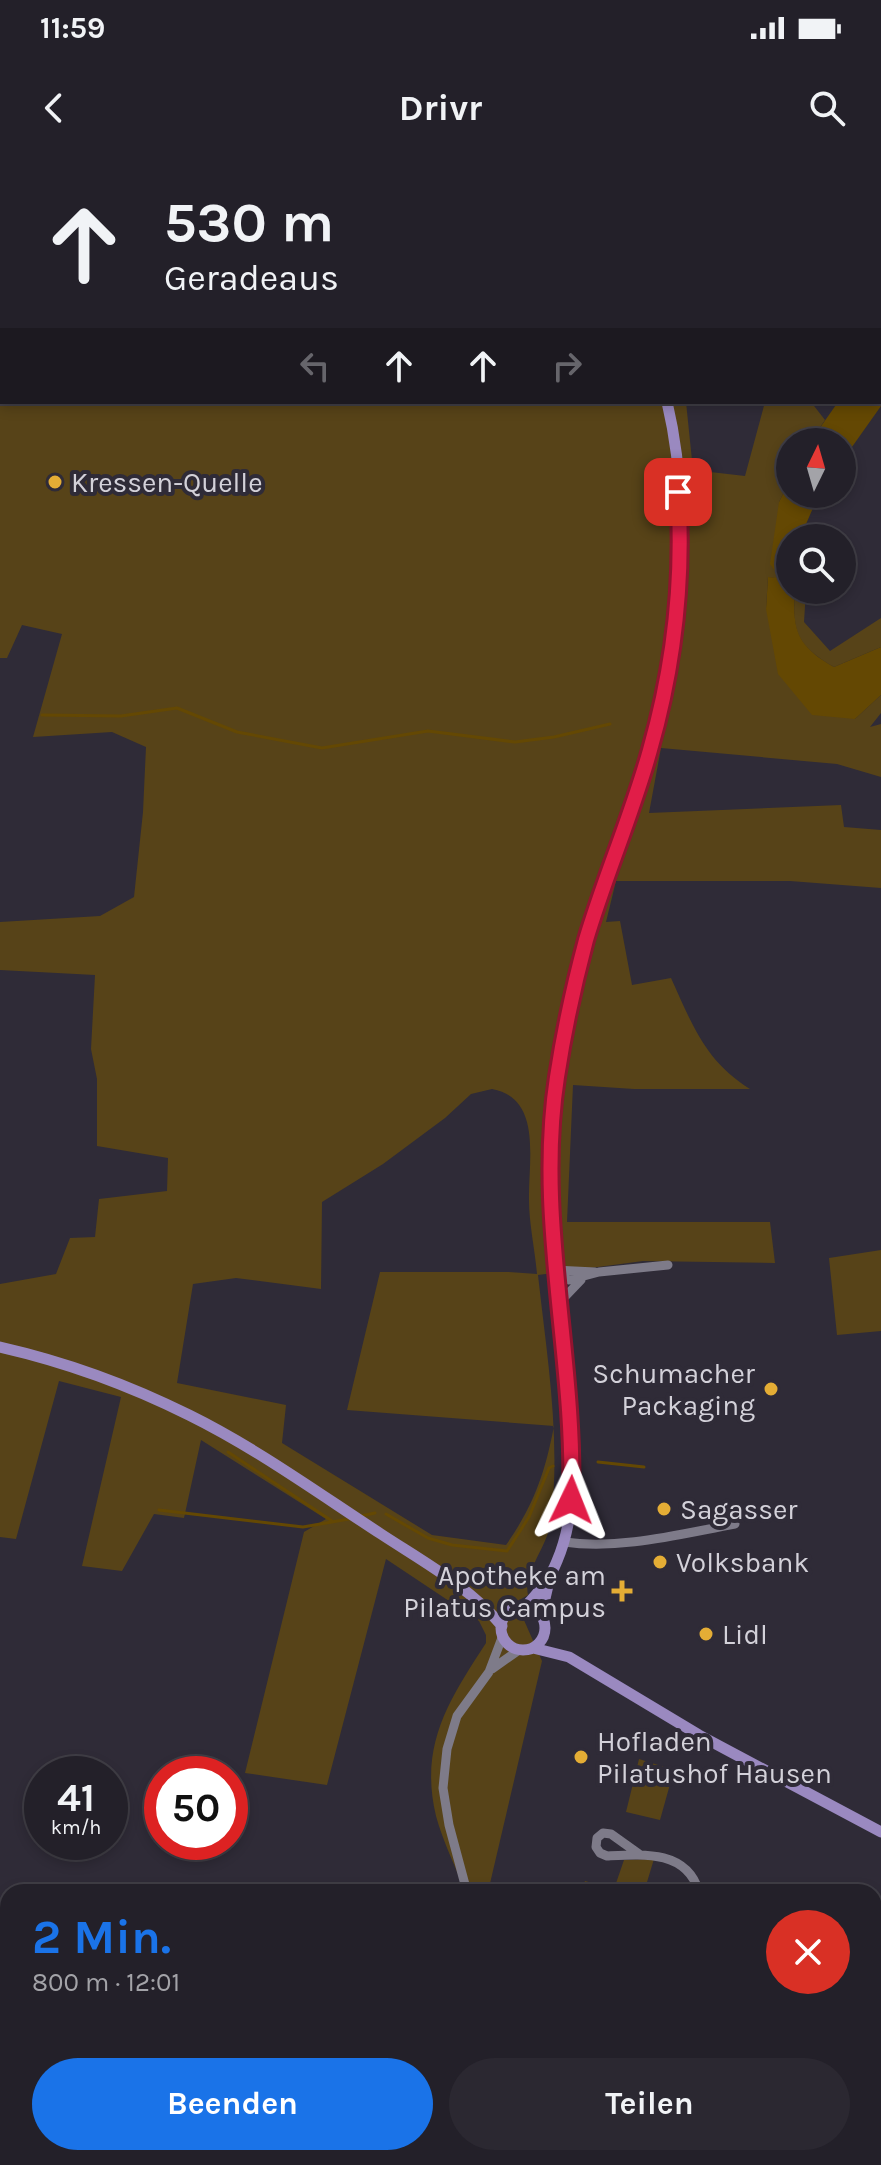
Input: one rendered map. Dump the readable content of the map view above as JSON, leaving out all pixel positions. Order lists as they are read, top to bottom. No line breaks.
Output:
{"places":{"other":["Kressen-Quelle","Schumacher Packaging","Sagasser","Volksbank","Lidl","Hofladen Pilatushof Hausen"],"health":["Apotheke am Pilatus Campus"]},"north":"top","page":{"status":"11:59","header":"Drivr","turn":["530 m","Geradeaus"],"speed":"41 km/h","limit":"50","heading":["2 Min.","800 m · 12:01"],"buttons":["Beenden","Teilen"]}}
